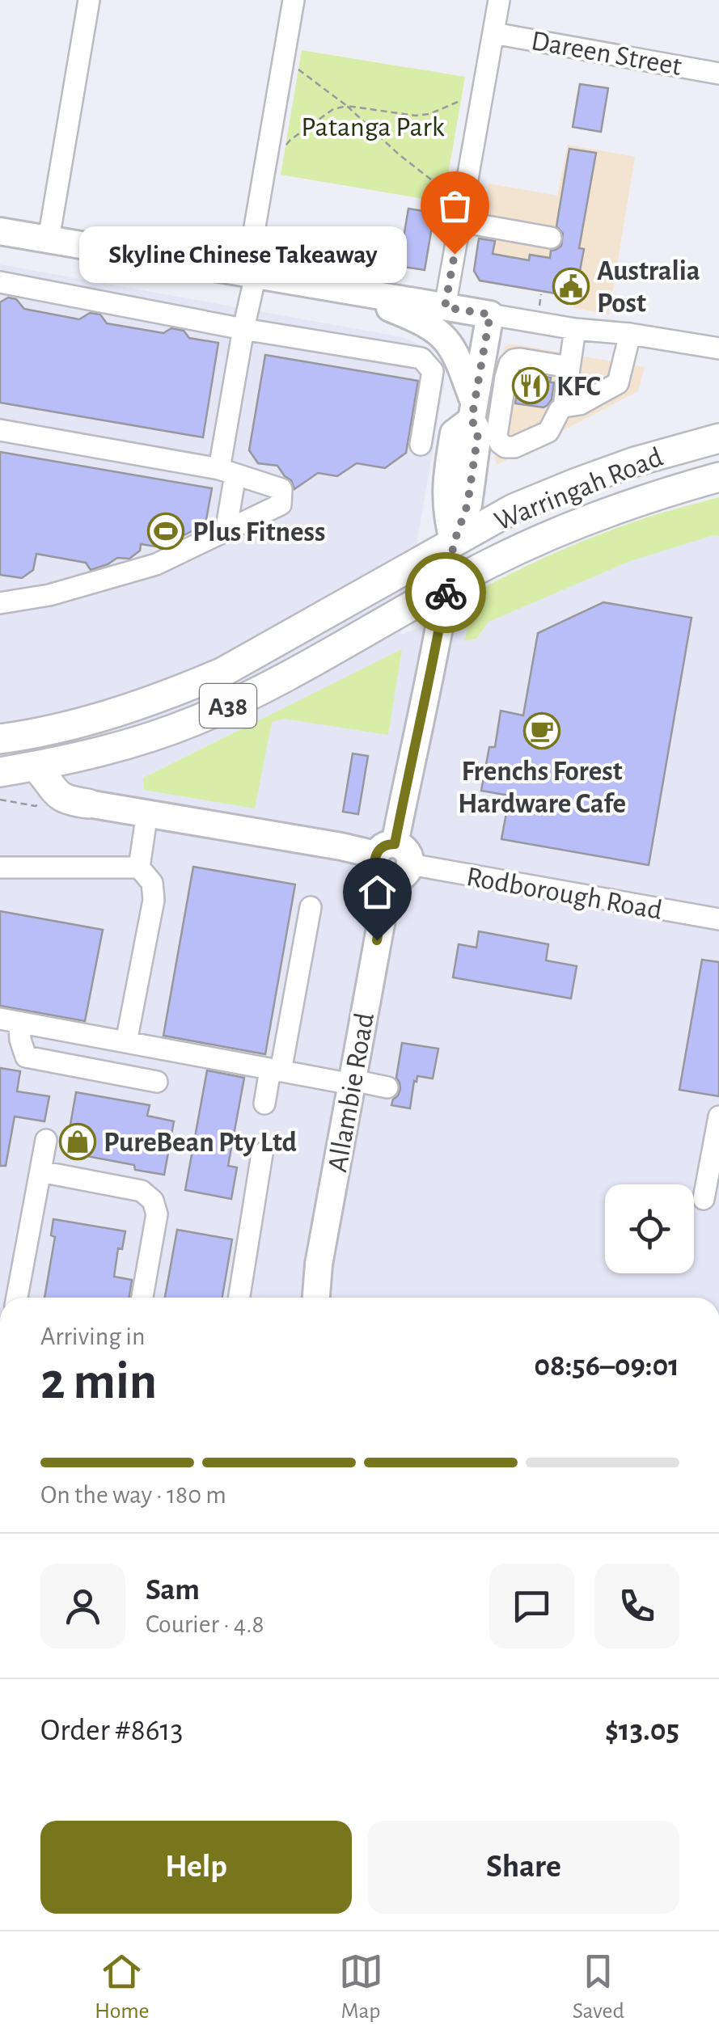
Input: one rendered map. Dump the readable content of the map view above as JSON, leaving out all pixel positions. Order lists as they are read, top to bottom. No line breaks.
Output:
{"streets":{"highway":["Warringah Road","A38","Allambie Road"],"main road":["Rodborough Road"],"street":["Dareen Street"]},"crossings":[["Warringah Road","Allambie Road"],["Rodborough Road","Allambie Road"]],"parks":["Patanga Park"],"places":{"other":["Skyline Chinese Takeaway"],"public building":["Australia Post"],"restaurant":["KFC"],"sports":["Plus Fitness"],"cafe":["Frenchs Forest Hardware Cafe"],"shop":["PureBean Pty Ltd"]},"page":{"bubble":"Skyline Chinese Takeaway","heading":["2 min","Arriving in","08:56–09:01"],"panel":["Sam","Courier · 4.8","Order #8613","$13.05"],"bar":"On the way · 180 m","buttons":["Help","Share"],"tabs":["Home","Map","Saved"]}}
